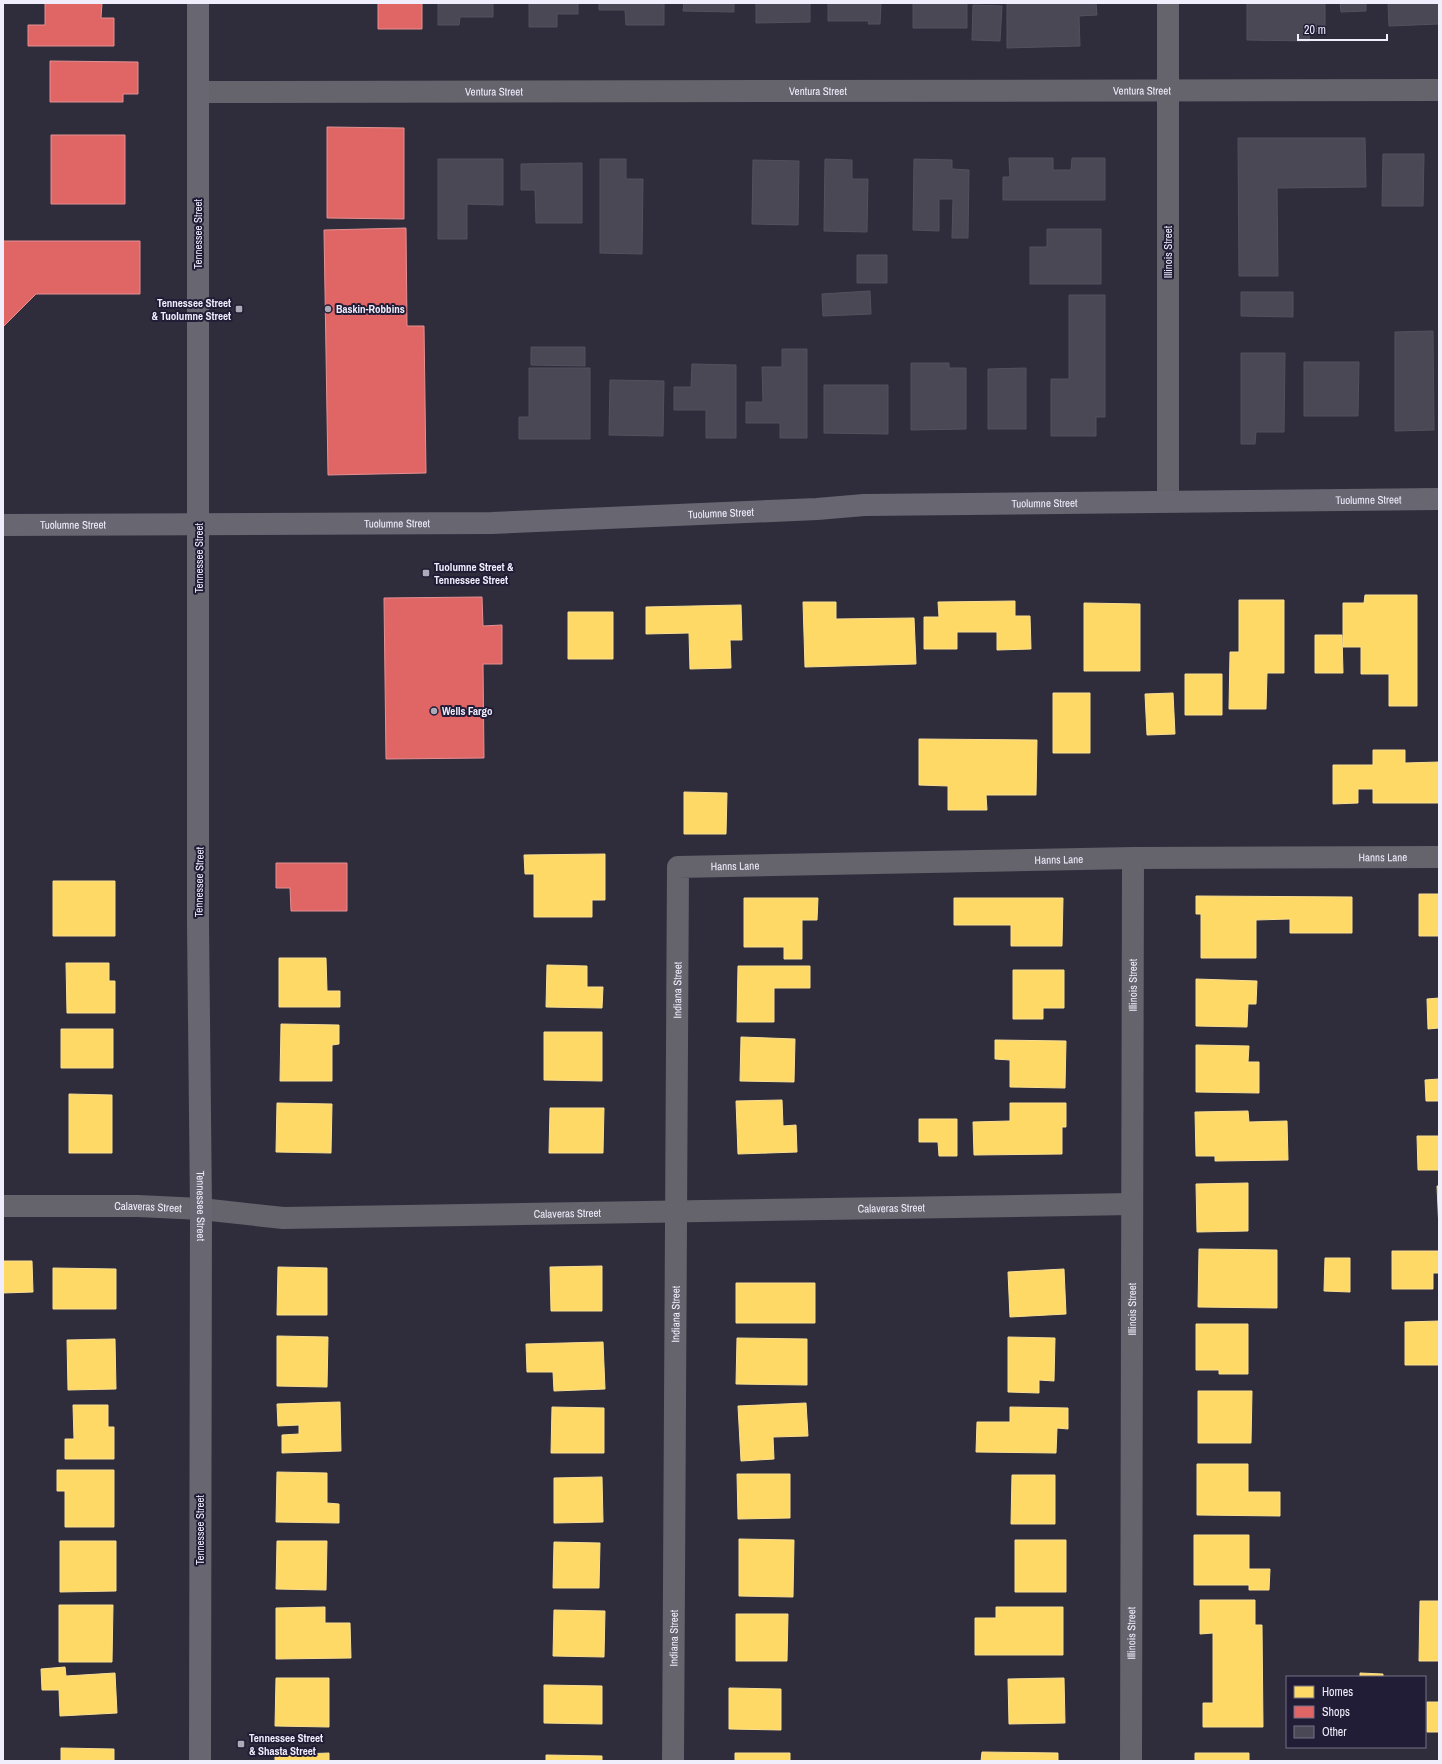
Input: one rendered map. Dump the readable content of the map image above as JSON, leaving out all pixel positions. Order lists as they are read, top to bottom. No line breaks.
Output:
{"streets":{"main road":["Tennessee Street","Tuolumne Street"],"street":["Ventura Street","Illinois Street","Hanns Lane","Indiana Street","Calaveras Street"]},"crossings":[["Ventura Street","Tennessee Street"],["Ventura Street","Illinois Street"],["Tennessee Street","Tuolumne Street"],["Tennessee Street","Calaveras Street"],["Illinois Street","Tuolumne Street"],["Illinois Street","Hanns Lane"],["Illinois Street","Calaveras Street"],["Hanns Lane","Indiana Street"],["Indiana Street","Calaveras Street"]],"places":{"transit":["Tennessee Street & Tuolumne Street","Tuolumne Street & Tennessee Street","Tennessee Street & Shasta Street"],"other":["Baskin-Robbins","Wells Fargo"]},"legend":["Homes","Shops","Other"],"scale_bar":"20 m"}
